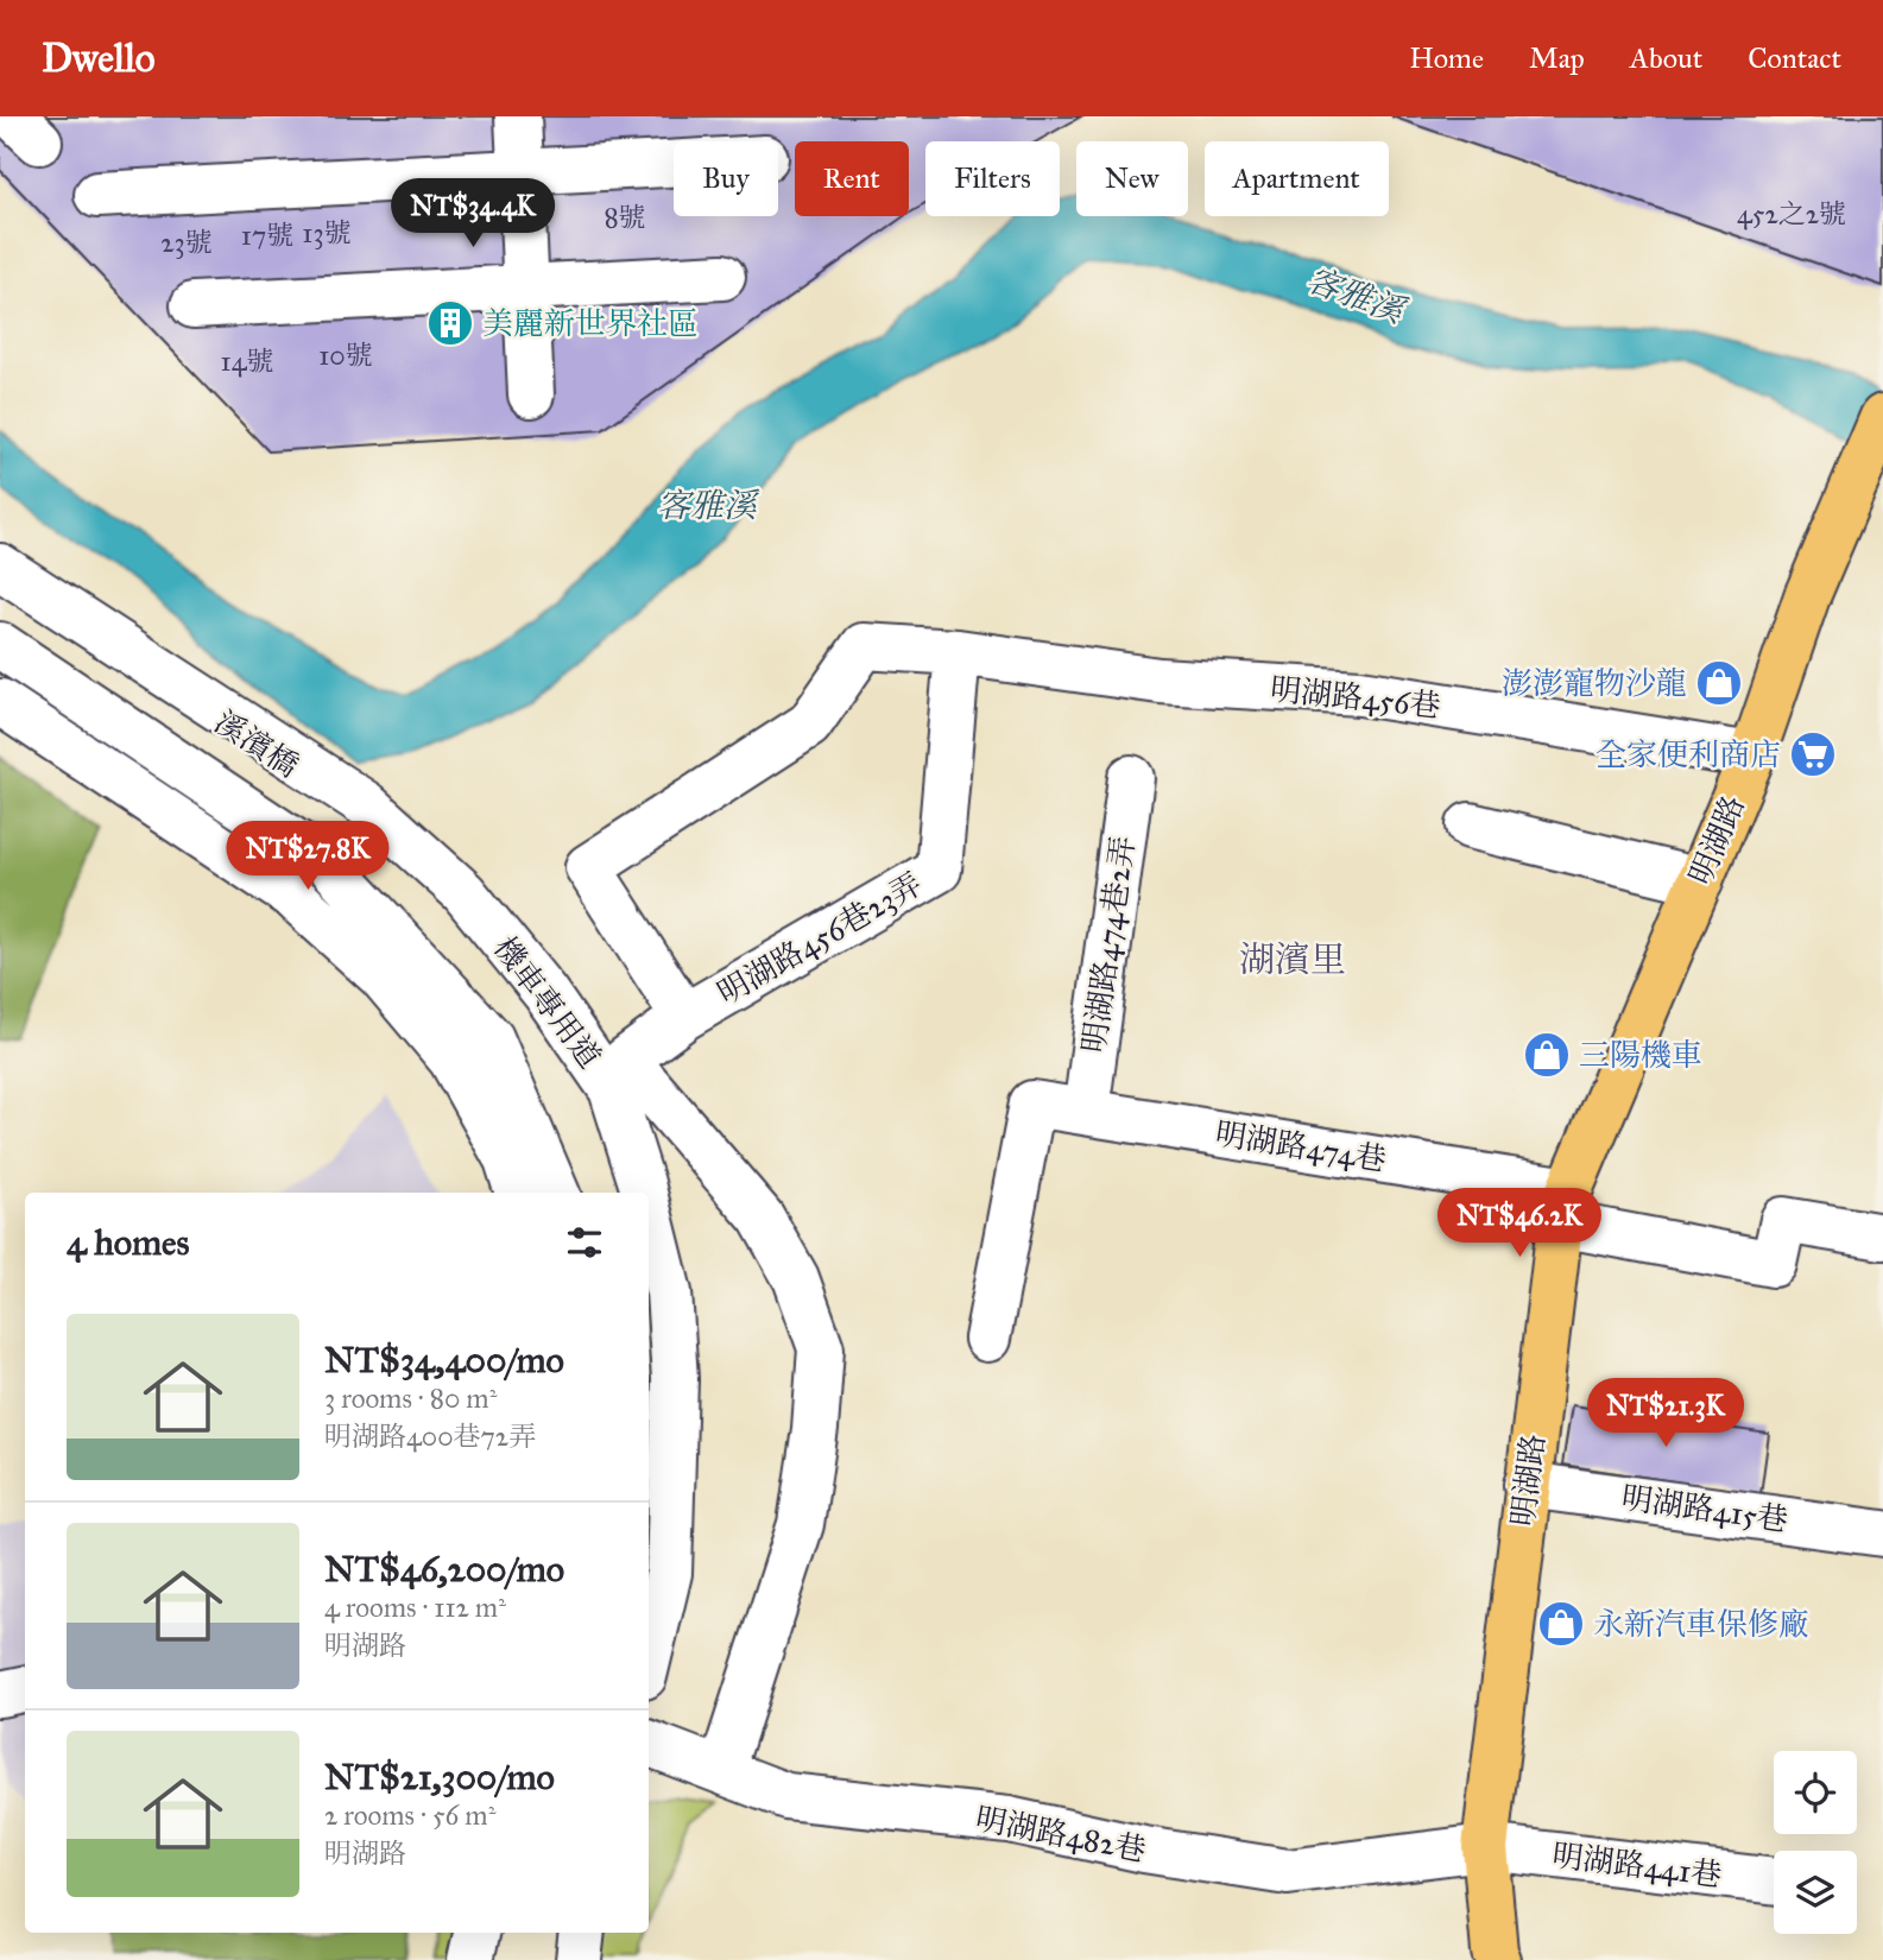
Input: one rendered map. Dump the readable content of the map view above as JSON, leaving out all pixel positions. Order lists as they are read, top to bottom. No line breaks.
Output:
{"streets":{"main road":["明湖路"],"street":["明湖路456巷","溪濱橋","明湖路456巷23弄","明湖路474巷2弄","機車專用道","明湖路474巷","明湖路415巷","明湖路482巷","明湖路441巷"]},"crossings":[["明湖路456巷","明湖路"],["明湖路456巷","明湖路456巷23弄"],["明湖路","明湖路474巷"],["明湖路","明湖路415巷"],["明湖路","明湖路482巷"],["明湖路","明湖路441巷"],["明湖路474巷2弄","明湖路474巷"],["明湖路482巷","明湖路441巷"]],"districts":["湖濱里"],"water":["客雅溪"],"places":{"building":["美麗新世界社區"],"shop":["澎澎寵物沙龍","三陽機車","永新汽車保修廠"],"supermarket":["全家便利商店"]},"house_numbers":["452之2號","8號","13號","17號","23號","10號","14號"],"page":{"header":"Dwello","nav":["Home","Map","About","Contact"],"chip":["Buy","Rent","Filters","New","Apartment"],"price":["NT$34.4K","NT$27.8K","NT$46.2K","NT$21.3K"],"heading":"4 homes","list":[{"name":"NT$34,400/mo","note":"3 rooms · 80 m² · 明湖路400巷72弄"},{"name":"NT$46,200/mo","note":"4 rooms · 112 m² · 明湖路"},{"name":"NT$21,300/mo","note":"2 rooms · 56 m² · 明湖路"}]}}
